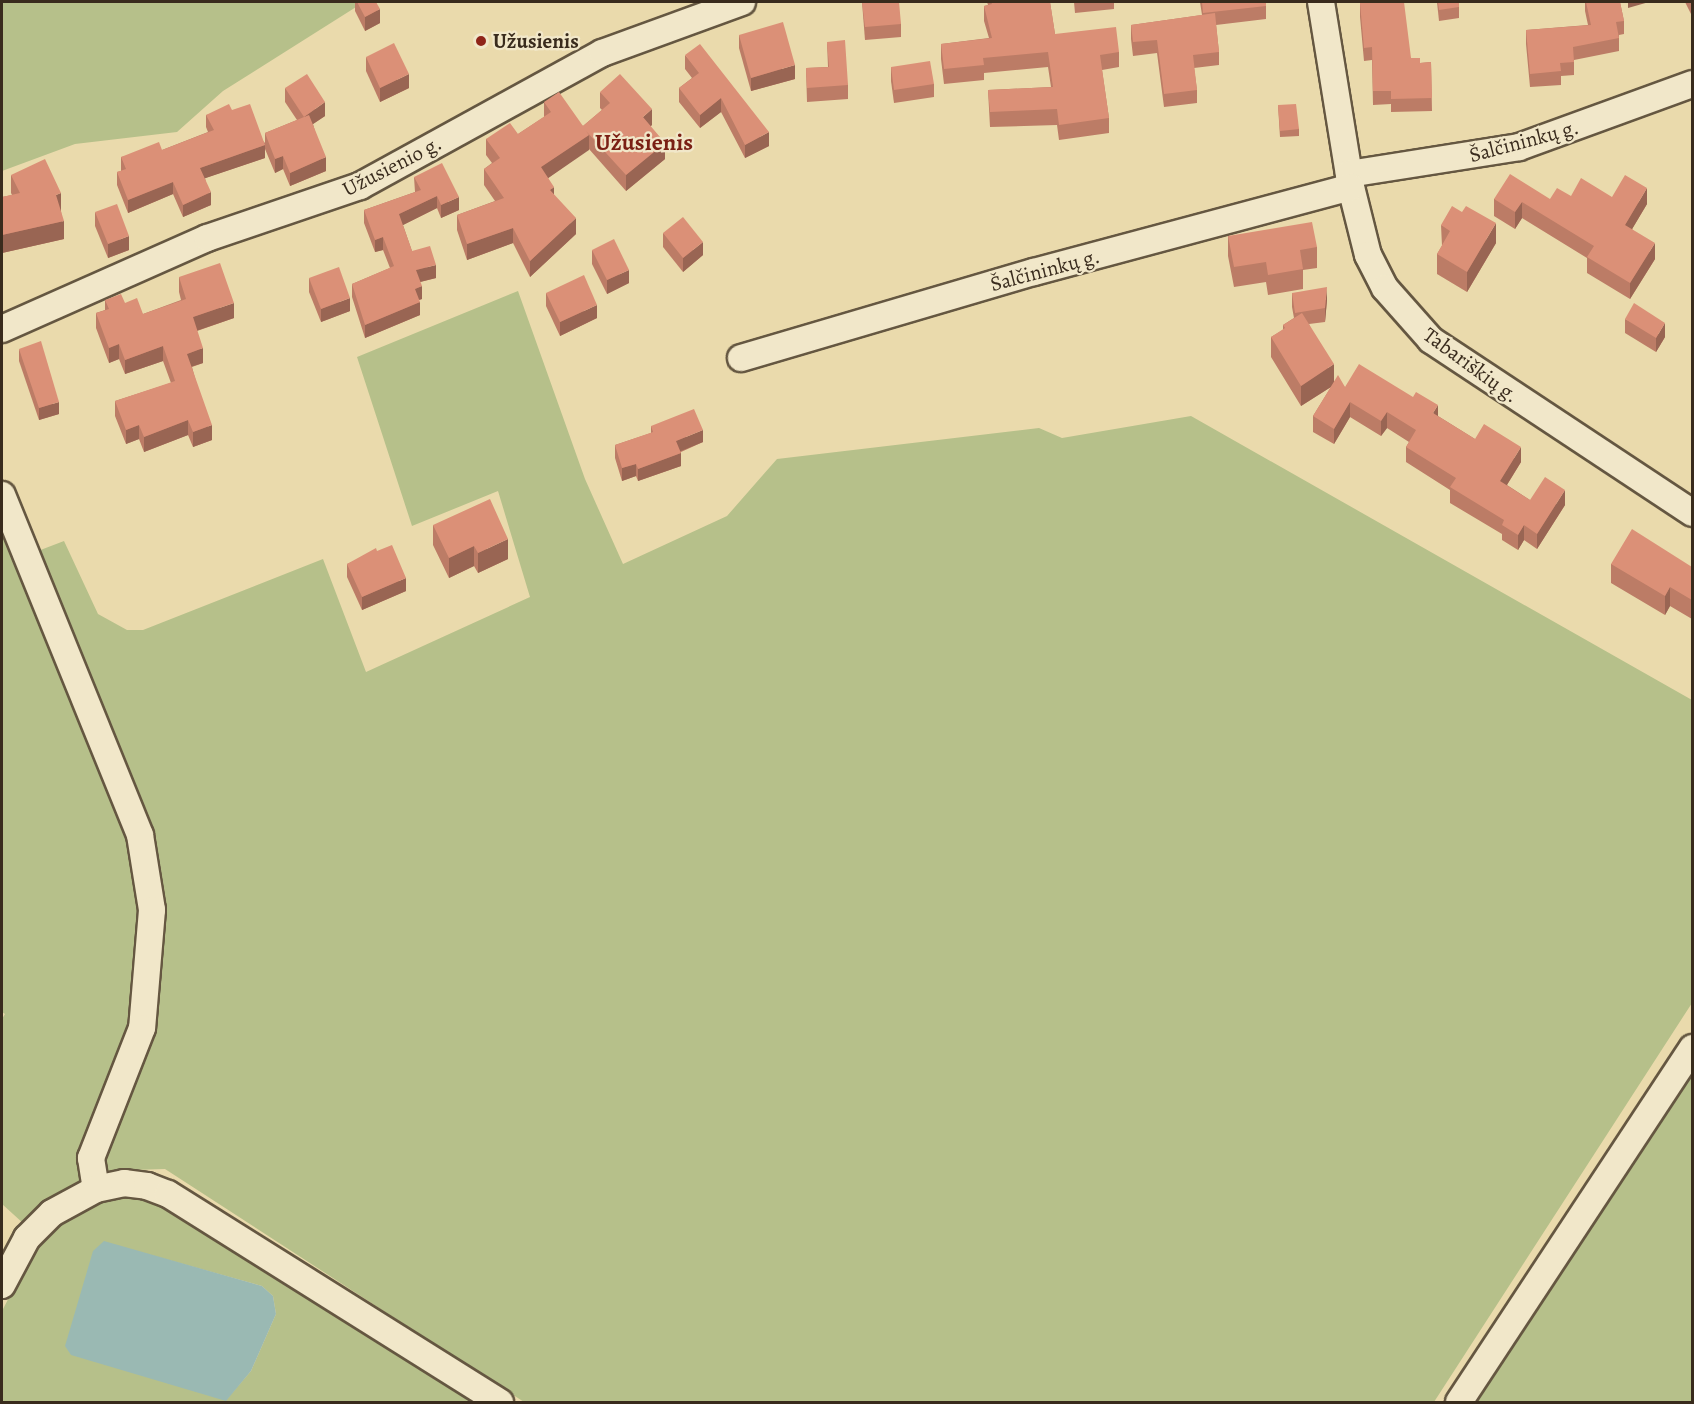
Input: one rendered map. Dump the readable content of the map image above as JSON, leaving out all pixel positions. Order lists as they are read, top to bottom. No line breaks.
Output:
{"streets":{"street":["Šalčininkų g.","Užusienio g.","Tabariškių g."]},"crossings":[["Šalčininkų g.","Tabariškių g."]],"districts":["Užusienis"],"places":["Užusienis"]}
